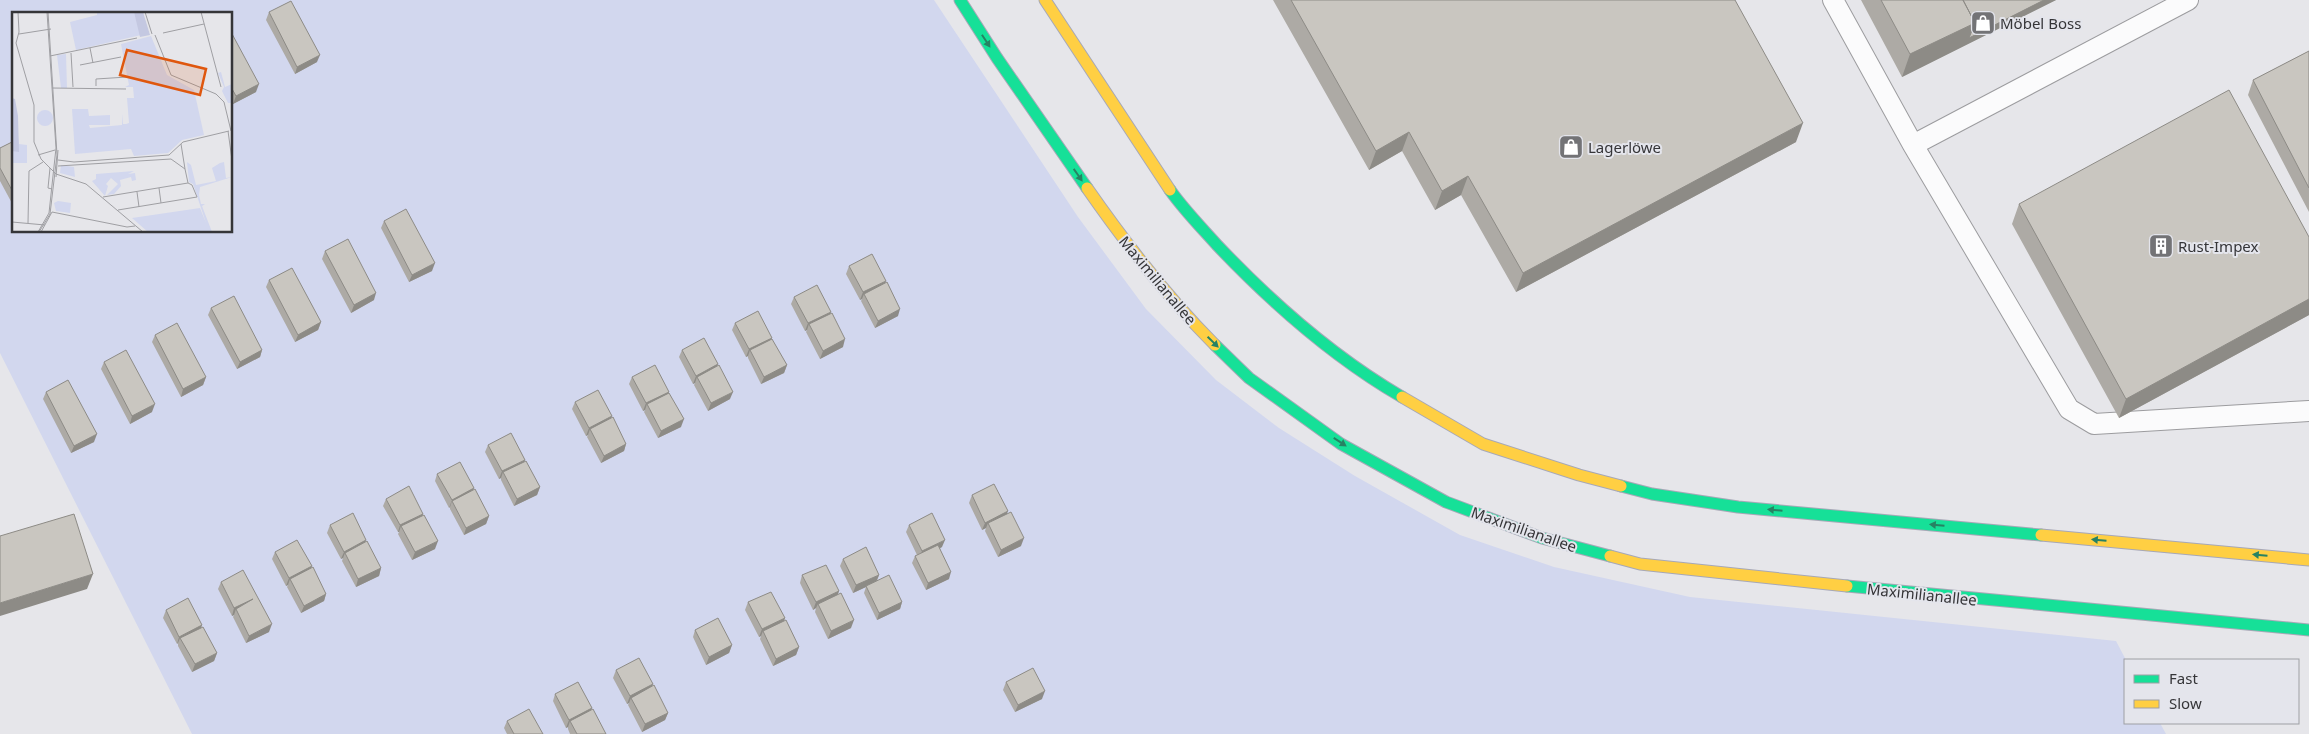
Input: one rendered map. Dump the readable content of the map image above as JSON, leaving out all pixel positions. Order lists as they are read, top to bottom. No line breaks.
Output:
{"streets":{"highway":["Maximilianallee"]},"places":{"shop":["Möbel Boss","Lagerlöwe"],"building":["Rust-Impex"]},"legend":["Fast","Slow"]}
